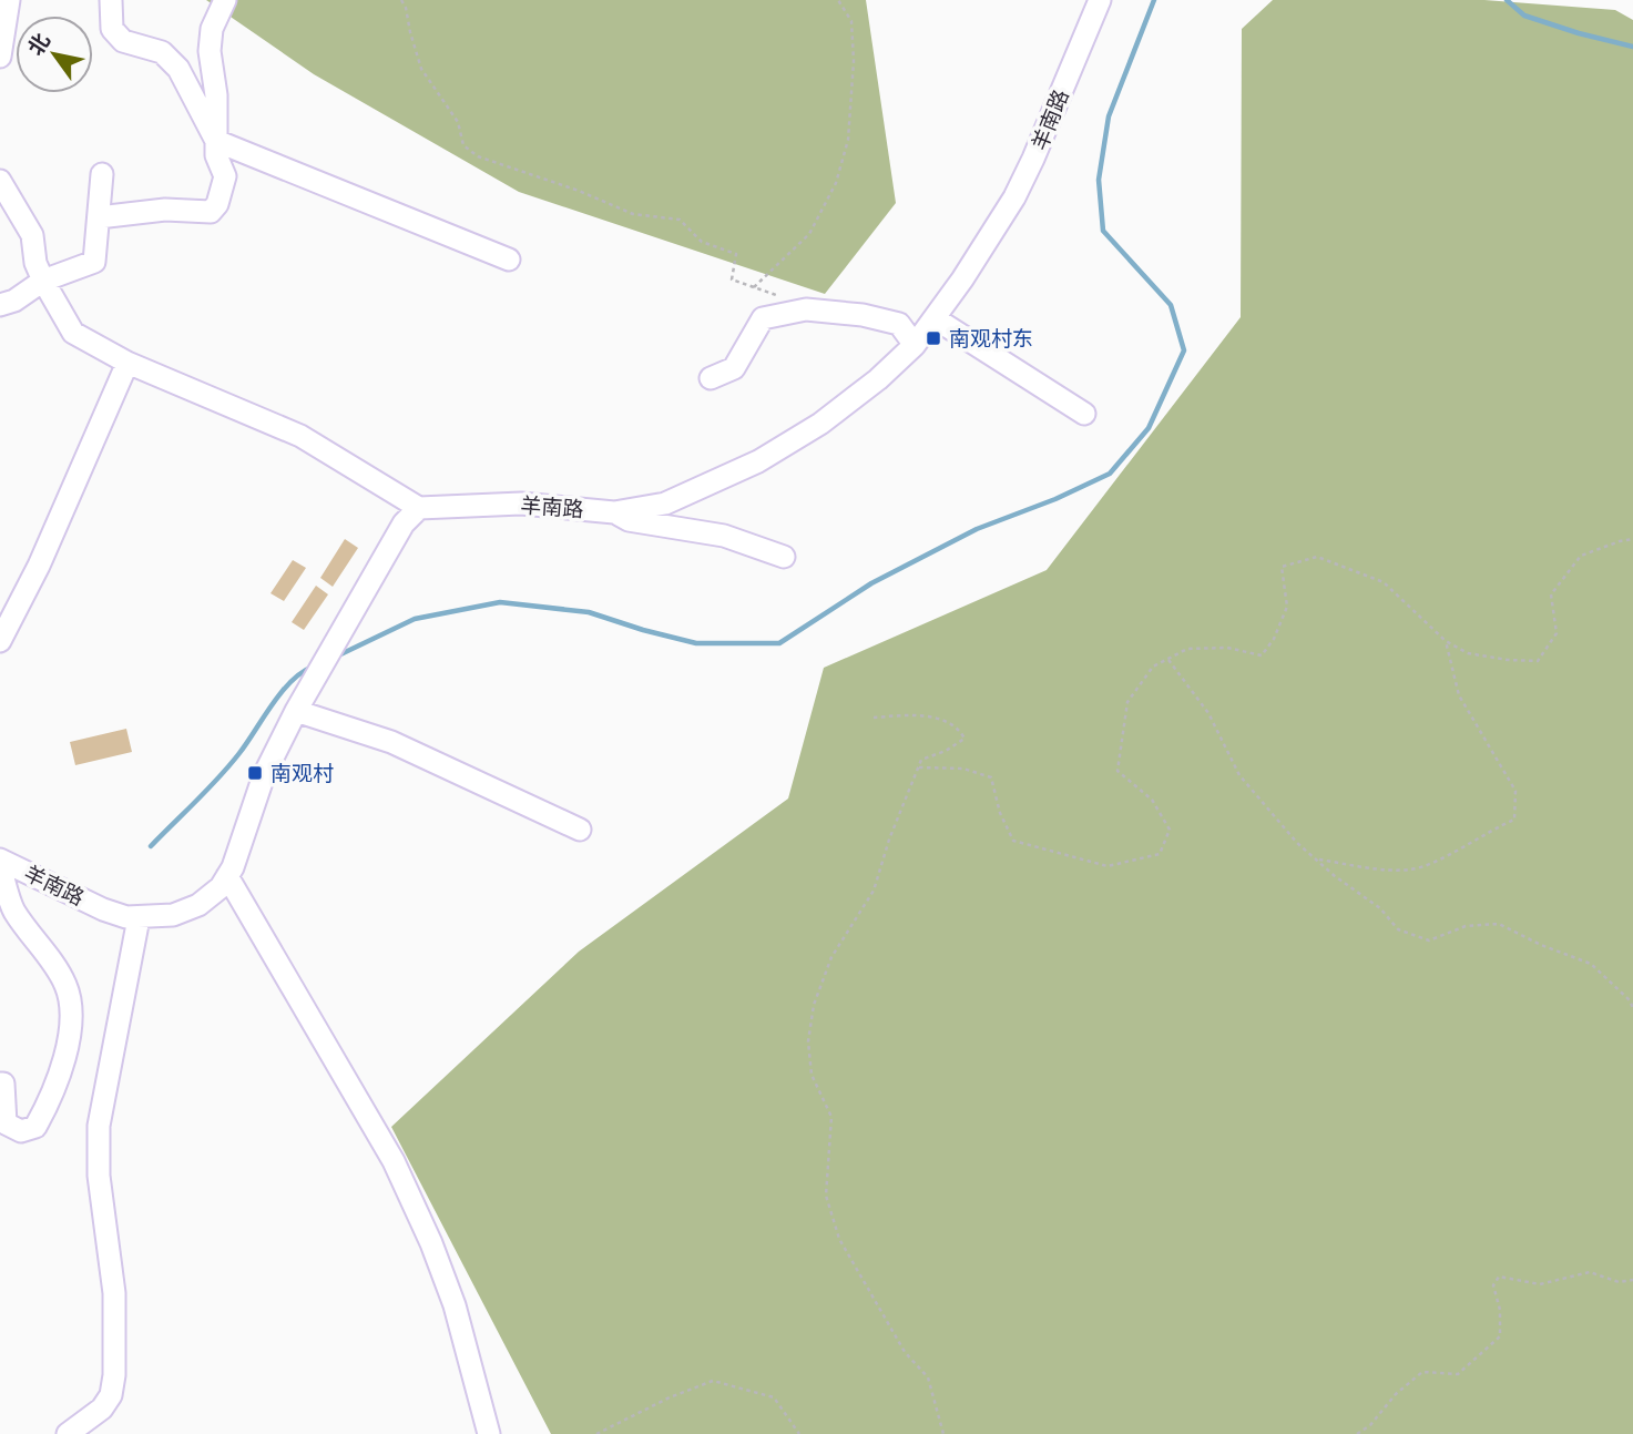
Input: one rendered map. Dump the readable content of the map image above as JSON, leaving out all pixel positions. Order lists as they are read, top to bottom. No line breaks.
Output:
{"streets":{"street":["羊南路"]},"places":{"transit":["南观村东","南观村"]},"north":"top left"}
